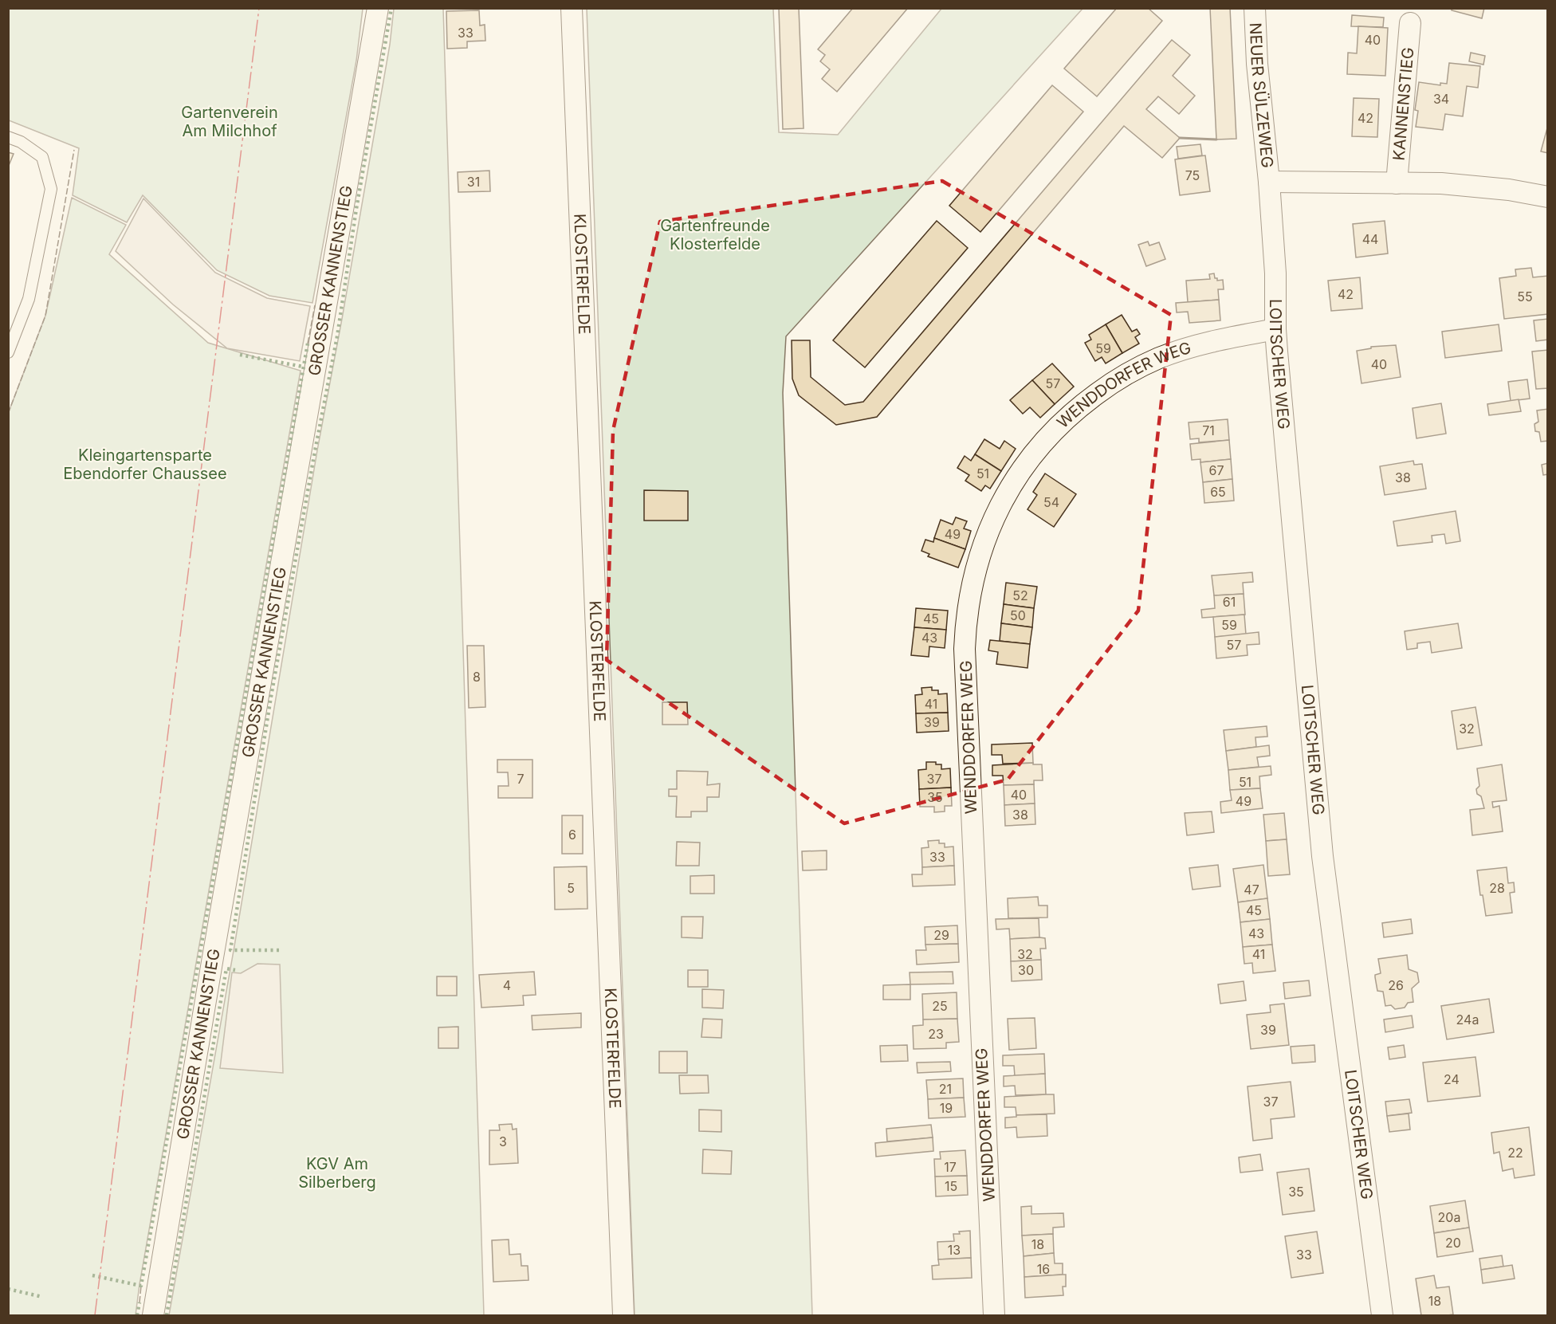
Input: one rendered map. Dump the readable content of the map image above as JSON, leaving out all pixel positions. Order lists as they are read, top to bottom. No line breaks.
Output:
{"streets":{"street":["NEUER SÜLZEWEG","KANNENSTIEG","KLOSTERFELDE","GROSSER KANNENSTIEG","LOITSCHER WEG","WENDDORFER WEG"]},"crossings":[["NEUER SÜLZEWEG","KANNENSTIEG"],["NEUER SÜLZEWEG","LOITSCHER WEG"],["KANNENSTIEG","LOITSCHER WEG"],["LOITSCHER WEG","WENDDORFER WEG"]],"parks":["Gartenverein Am Milchhof","Gartenfreunde Klosterfelde","Kleingartensparte Ebendorfer Chaussee","KGV Am Silberberg"],"house_numbers":["33","40","34","42","75","31","44","42","55","59","40","57","71","67","51","38","65","54","49","52","61","50","45","59","43","57","8","41","39","32","7","37","51","40","35","49","38","6","33","5","28","47","45","43","29","32","41","30","4","26","25","24a","39","23","24","21","37","19","3","22","17","15","35","20a","20","18","13","33","16","18"]}
